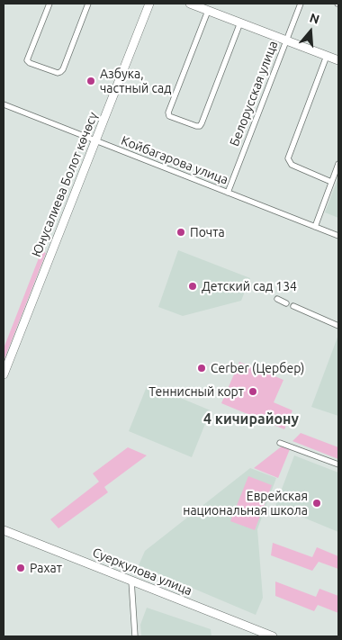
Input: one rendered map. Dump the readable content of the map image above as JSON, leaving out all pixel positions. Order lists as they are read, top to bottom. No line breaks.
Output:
{"streets":{"main road":["Юнусалиева Болот көчөсү","Суеркулова улица"],"street":["Белорусская улица","Койбагарова улица"]},"crossings":[["Белорусская улица","Койбагарова улица"],["Койбагарова улица","Юнусалиева Болот көчөсү"]],"districts":["4 кичирайону"],"places":["Азбука, частный сад","Почта","Детский сад 134","Cerber (Цербер)","Теннисный корт","Еврейская национальная школа","Рахат"],"north":"top"}
